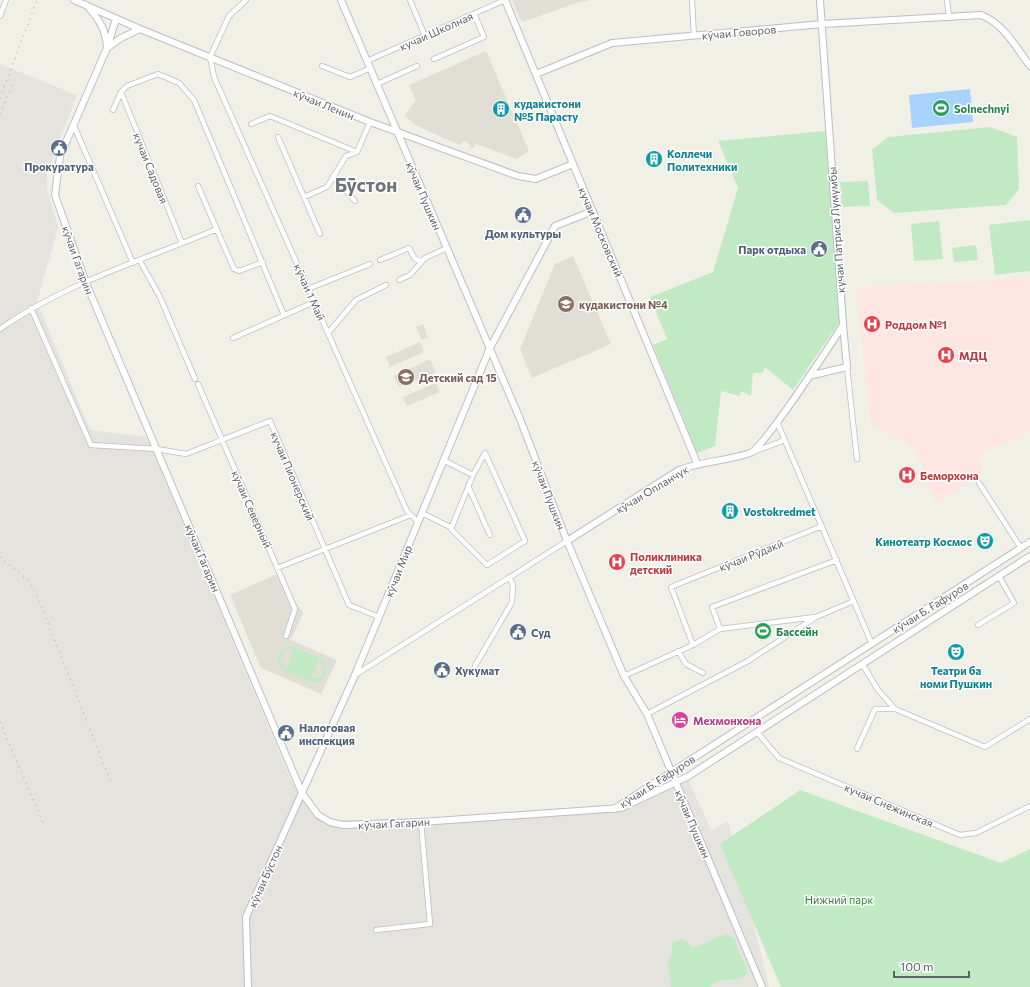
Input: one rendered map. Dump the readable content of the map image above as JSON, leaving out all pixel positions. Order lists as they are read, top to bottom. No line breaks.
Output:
{"streets":{"street":["кучаи Школная","кӯчаи Говоров","кӯчаи Ленин","кучаи Садовая","кӯчаи Пушкин","кучаи Патриса Лумумбы","кучаи Московский","кӯчаи Гагарин","кӯчаи 1 Май","кучаи Пионерский","кӯчаи Опланчук","кӯчаи Северный","кӯчаи Рӯдакӣ","кӯчаи Мир","кӯчаи Б. Ғафуров","кучаи Снежинская","кӯчаи Бӯстон"]},"crossings":[["кучаи Школная","кӯчаи Пушкин"],["кучаи Школная","кучаи Московский"],["кӯчаи Говоров","кучаи Патриса Лумумбы"],["кӯчаи Говоров","кучаи Московский"],["кӯчаи Ленин","кӯчаи Пушкин"],["кӯчаи Ленин","кучаи Московский"],["кӯчаи Ленин","кӯчаи Гагарин"],["кӯчаи Ленин","кӯчаи 1 Май"],["кӯчаи Пушкин","кӯчаи Опланчук"],["кӯчаи Пушкин","кӯчаи Мир"],["кӯчаи Пушкин","кӯчаи Б. Ғафуров"],["кучаи Московский","кӯчаи Опланчук"],["кӯчаи Гагарин","кучаи Пионерский"],["кӯчаи Гагарин","кӯчаи Мир"],["кӯчаи Гагарин","кӯчаи Б. Ғафуров"],["кӯчаи Гагарин","кӯчаи Бӯстон"],["кӯчаи 1 Май","кӯчаи Мир"],["кучаи Пионерский","кӯчаи Северный"],["кучаи Пионерский","кӯчаи Мир"],["кӯчаи Мир","кӯчаи Бӯстон"],["кӯчаи Б. Ғафуров","кучаи Снежинская"]],"districts":["Бӯстон"],"parks":["Нижний парк"],"places":{"sports":["Solnechnyi","Бассейн"],"building":["кудакистони №5 Парасту","Коллечи Политехники","Vostokredmet"],"public building":["Прокуратура","Дом культуры","Парк отдыха","Суд","Хукумат","Налоговая инспекция"],"school or university":["кудакистони №4","Детский сад 15"],"hospital":["Роддом №1","МДЦ","Беморхона","Поликлиника детский"],"theatre":["Кинотеатр Космос","Театри ба номи Пушкин"],"hotel":["Мехмонхона"]},"scale_bar":"100 m"}
